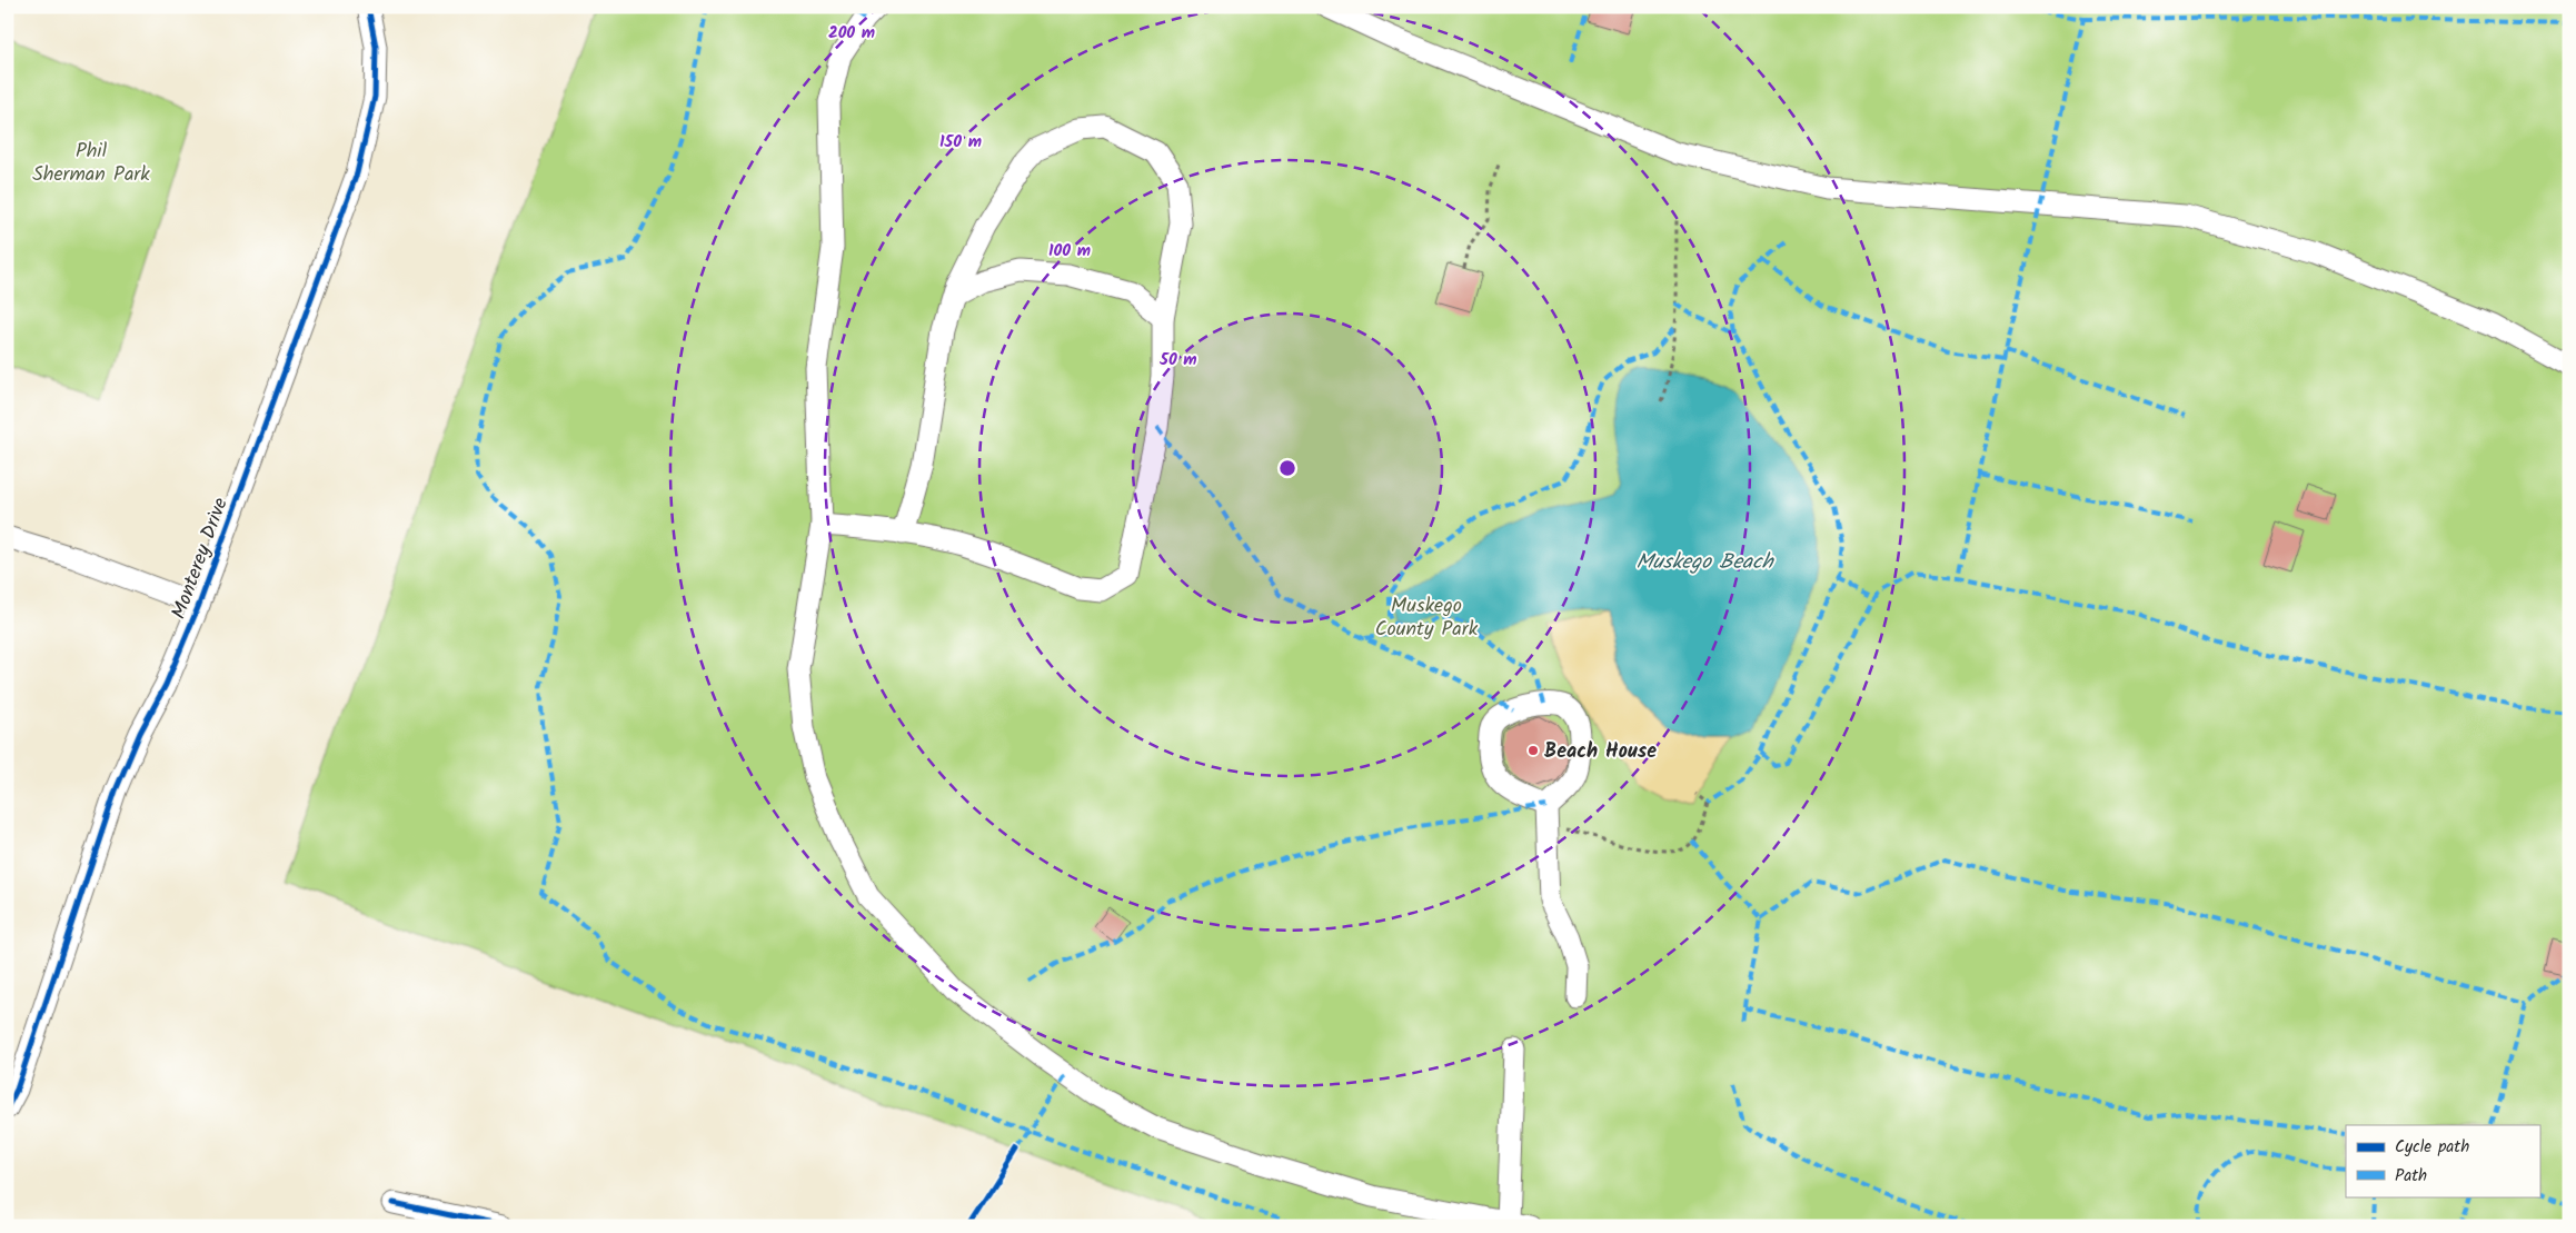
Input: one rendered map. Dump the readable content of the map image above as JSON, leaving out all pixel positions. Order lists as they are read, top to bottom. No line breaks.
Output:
{"streets":{"street":["Monterey Drive"]},"water":["Muskego Beach"],"parks":["Phil Sherman Park","Muskego County Park"],"places":["Beach House"],"legend":["Cycle path","Path"],"rings":["200 m","150 m","100 m","50 m"]}
